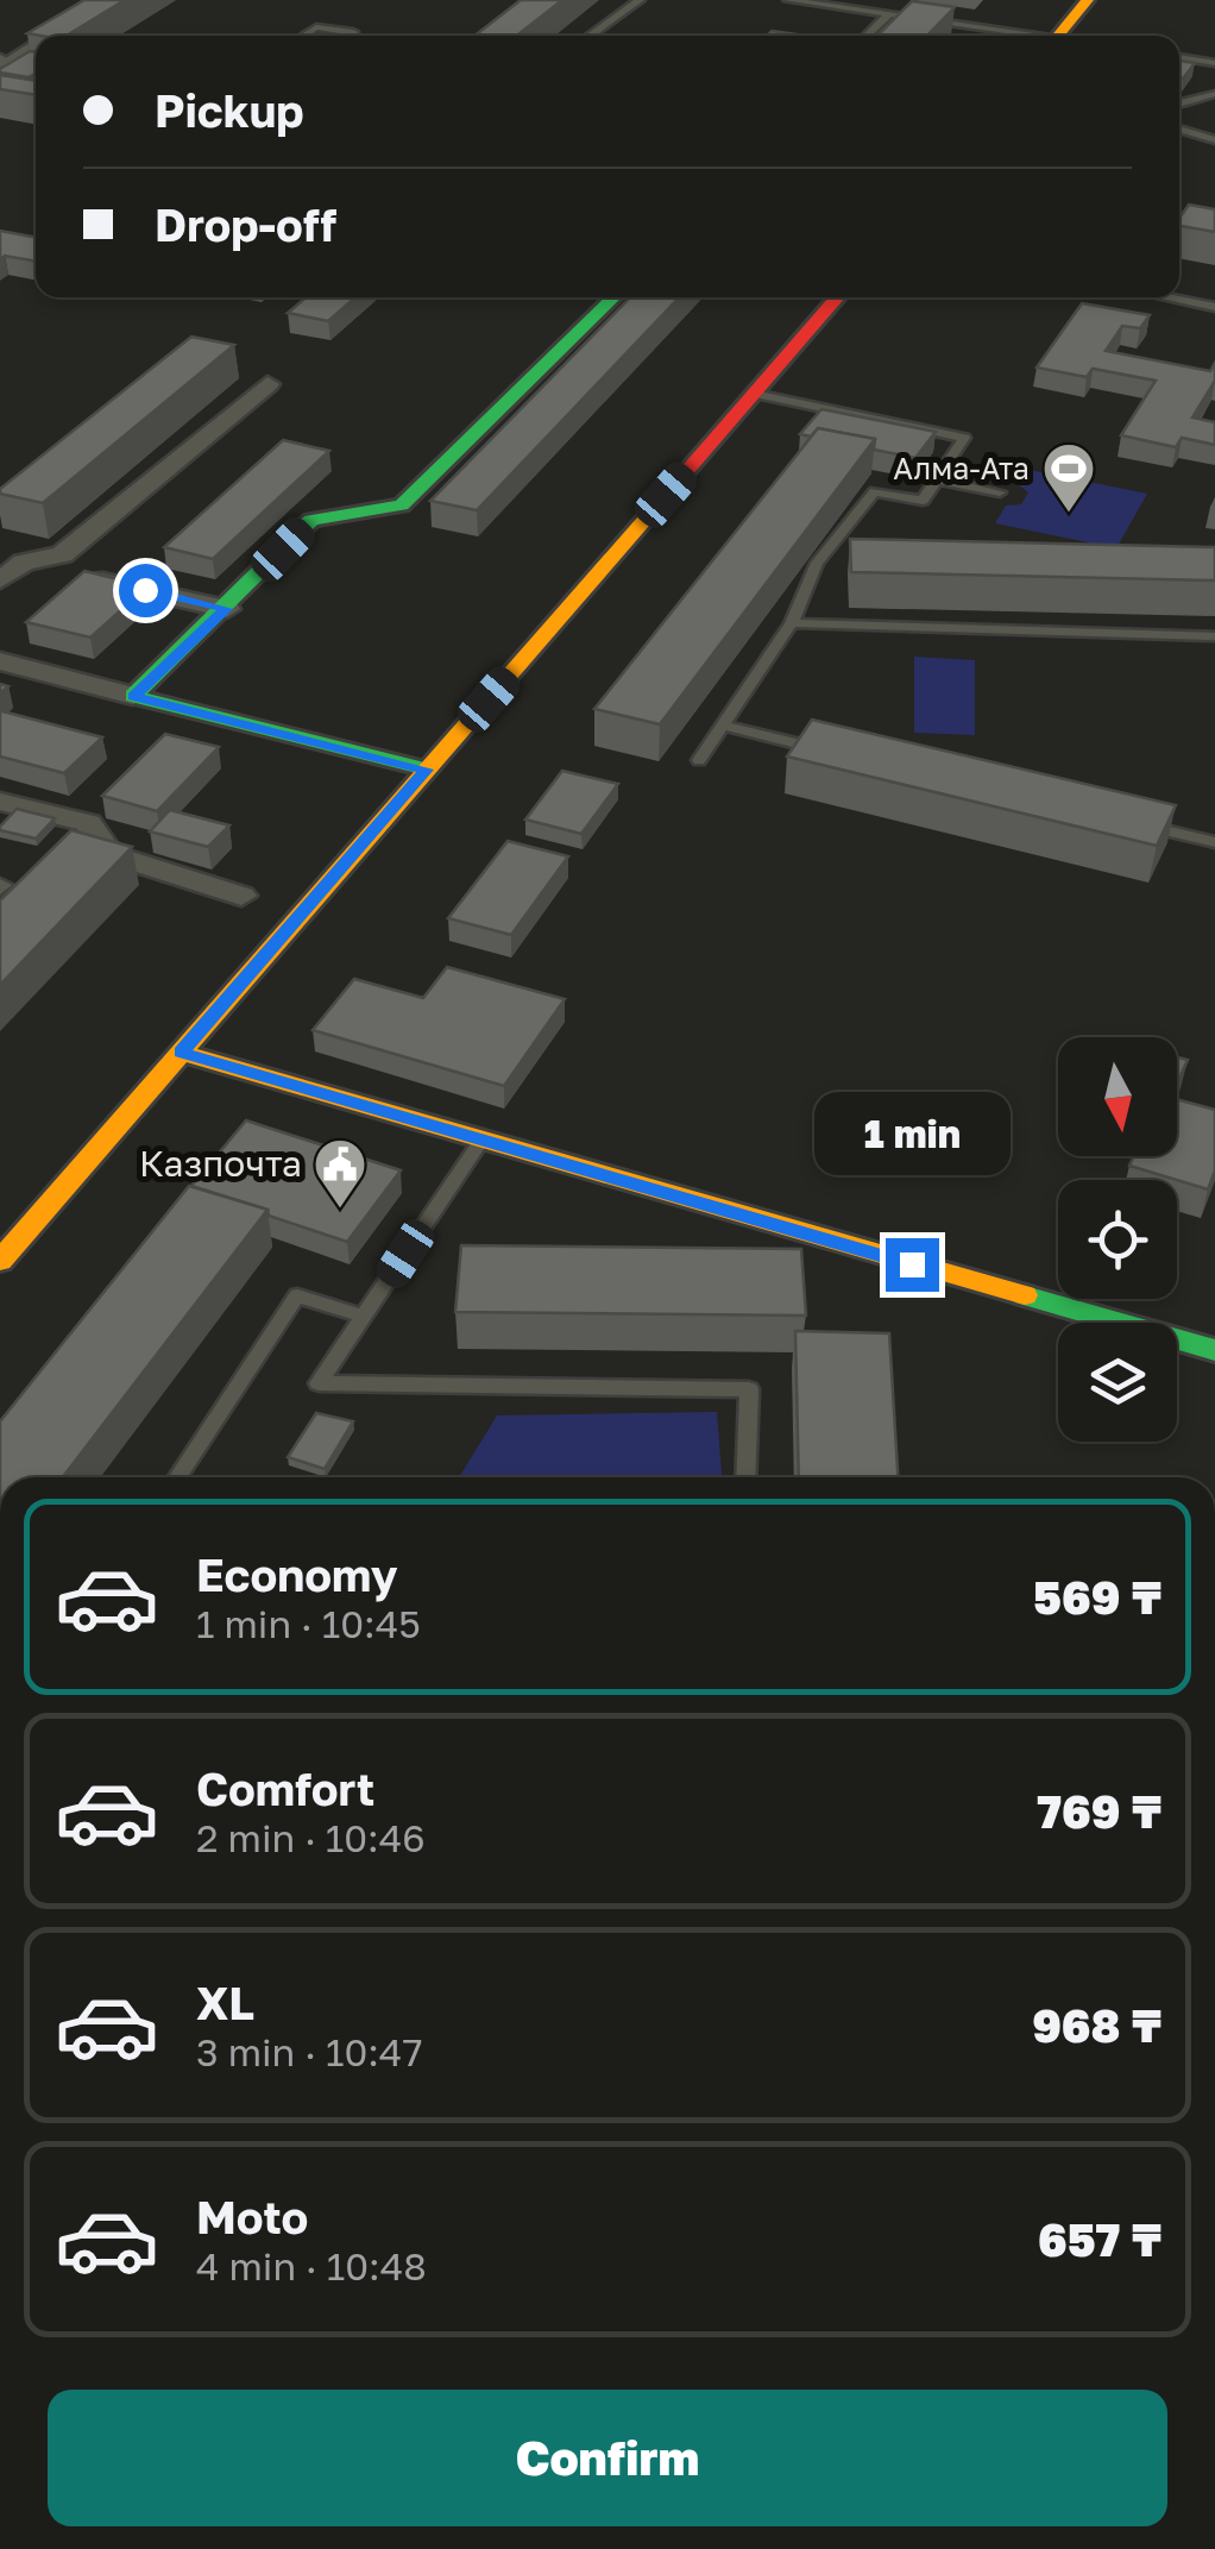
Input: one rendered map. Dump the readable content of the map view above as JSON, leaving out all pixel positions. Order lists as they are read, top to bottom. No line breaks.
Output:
{"places":{"sports":["Алма-Ата"],"public building":["Казпочта"]},"north":"bottom","page":{"banner":["Pickup","Drop-off"],"bubble":"1 min","list":[{"name":"Economy","note":"1 min · 10:45","value":"569 ₸"},{"name":"Comfort","note":"2 min · 10:46","value":"769 ₸"},{"name":"XL","note":"3 min · 10:47","value":"968 ₸"},{"name":"Moto","note":"4 min · 10:48","value":"657 ₸"}],"buttons":"Confirm"}}
